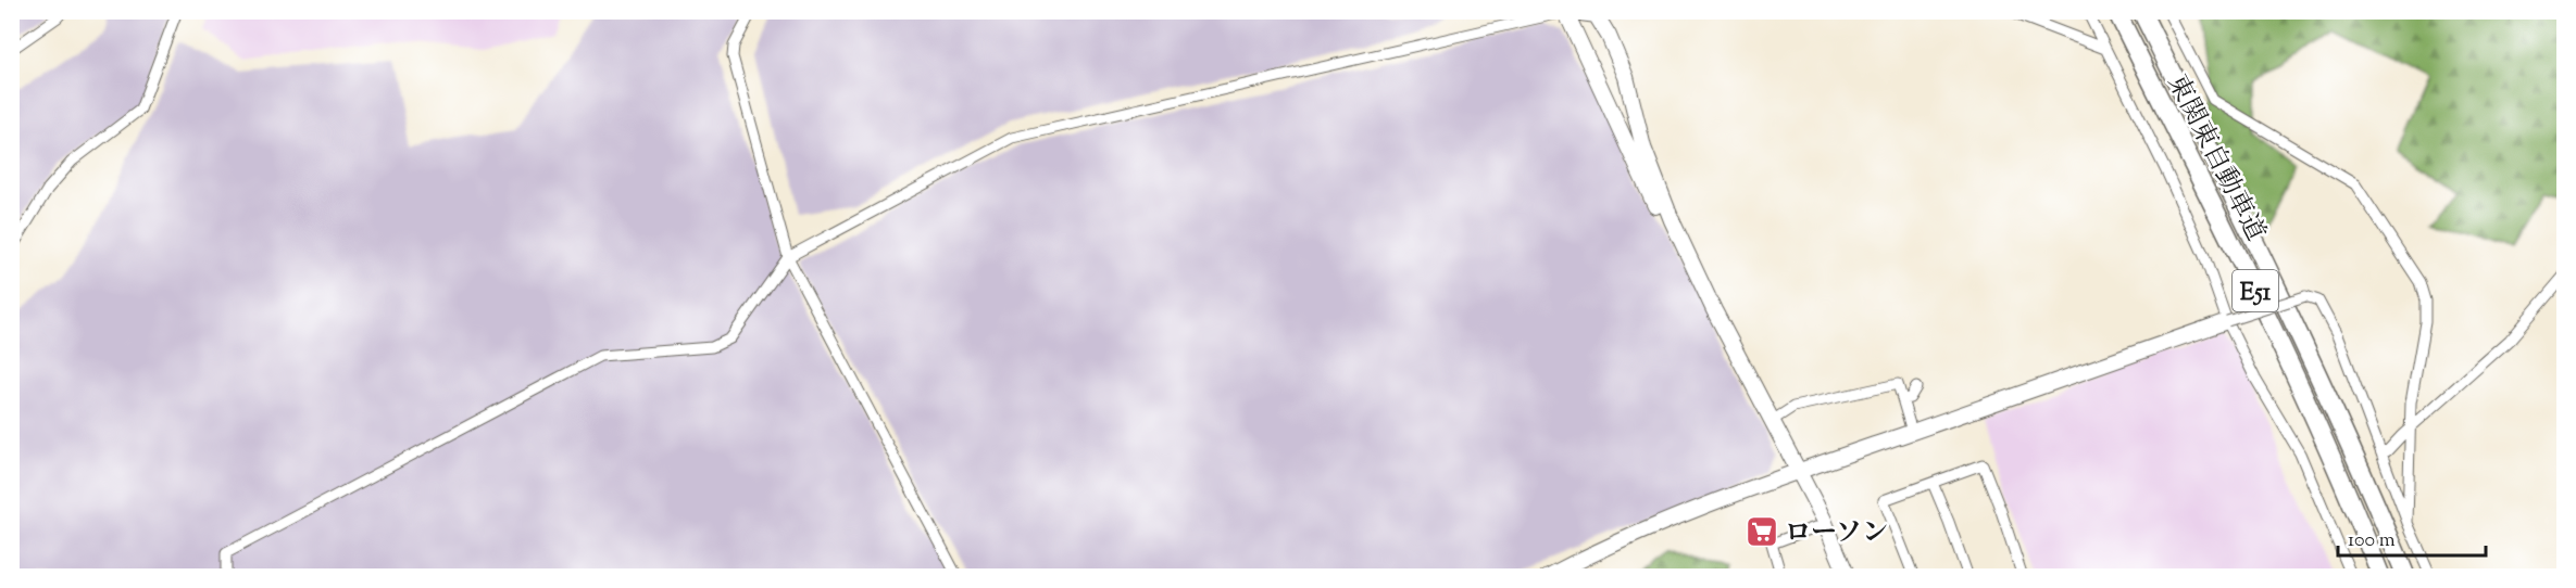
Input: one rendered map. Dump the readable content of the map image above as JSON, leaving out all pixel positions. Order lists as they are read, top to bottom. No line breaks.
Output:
{"streets":{"highway":["東関東自動車道","E51"]},"places":{"supermarket":["ローソン"]},"scale_bar":"100 m"}
